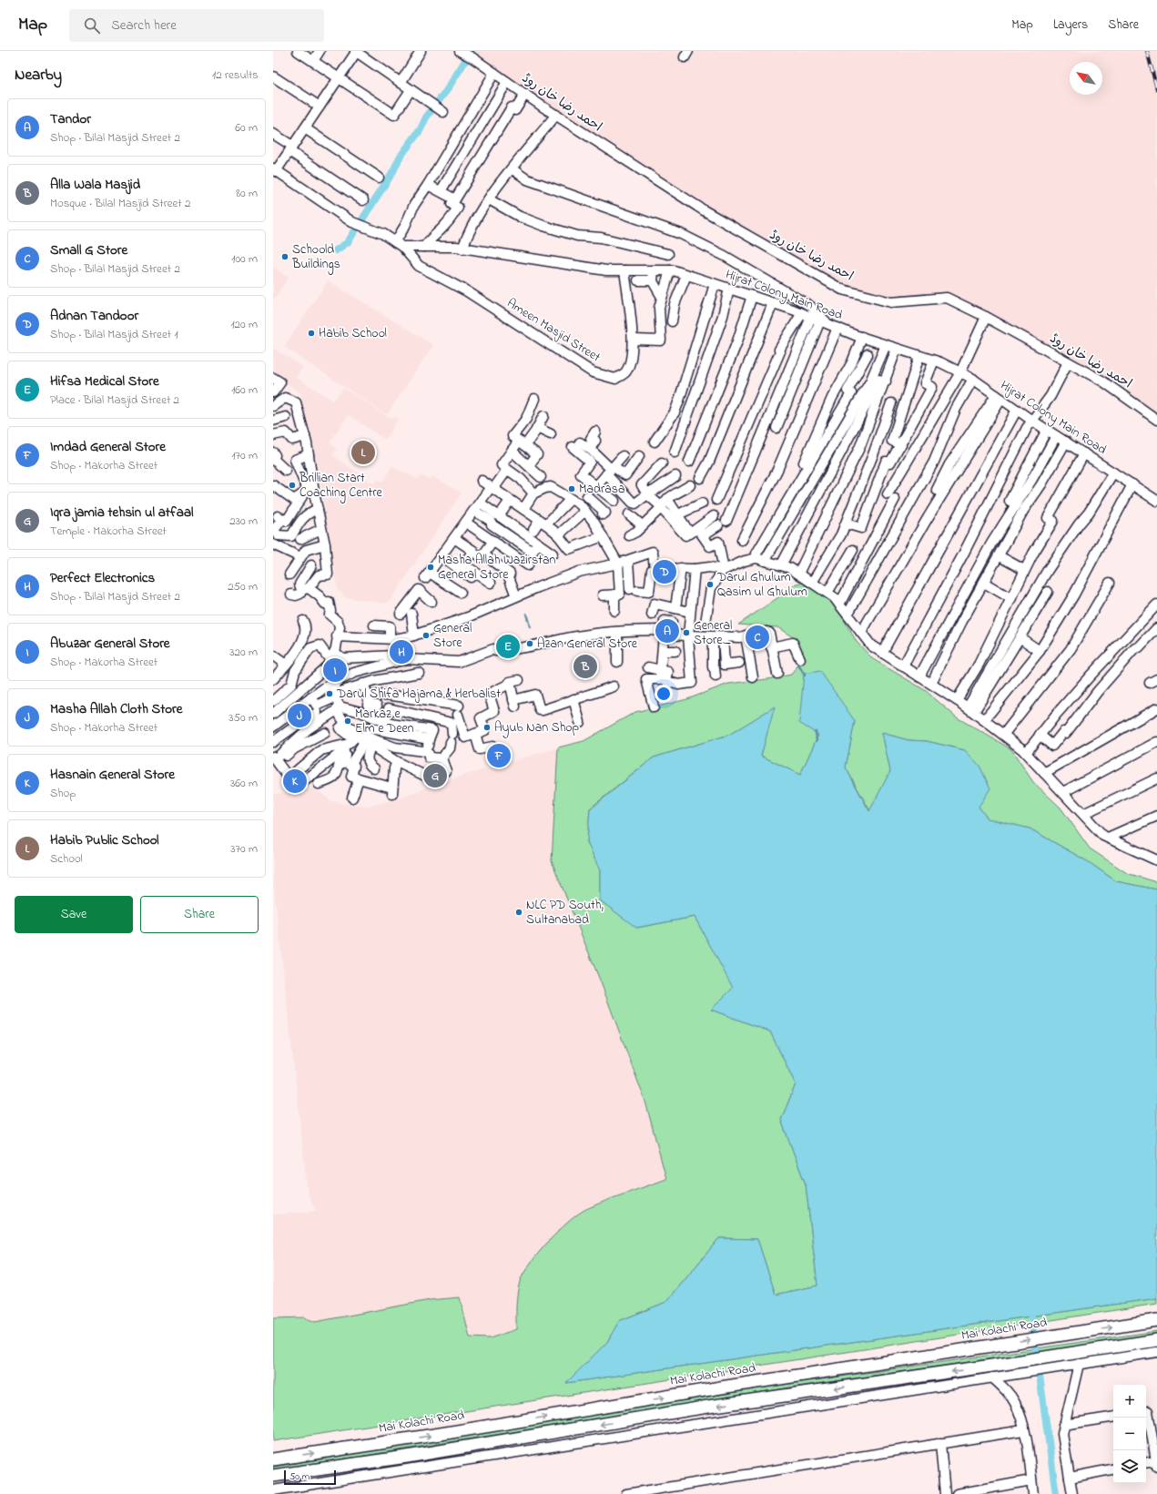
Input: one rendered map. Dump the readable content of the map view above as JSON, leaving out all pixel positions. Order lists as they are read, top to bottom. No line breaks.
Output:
{"streets":{"main road":["Mai Kolachi Road"],"street":["احمد رضا خان روڈ","Hijrat Colony Main Road","Ameen Masjid Street"]},"crossings":[["Hijrat Colony Main Road","Ameen Masjid Street"]],"places":["Schoold Buildings","Habib School","Brillian Start Coaching Centre","Madrasa","Masha Allah Wazirstan General Store","Darul Ghulum Qasim ul Ghulum","General Store_","General Store","Azan General Store","Darul Shifa Hajama & Herbalist","Markaz e Elm e Deen","Ayub Nan Shop","NLC PD South, Sultanabad"],"scale_bar":"50 m","north":"top left","page":{"header":"Map","search":"Search here","nav":["Map","Layers","Share"],"heading":["Nearby","12 results"],"list":[{"mark":"A","name":"Tandor","note":"Shop · Bilal Masjid Street 2","value":"60 m"},{"mark":"B","name":"Alla Wala Masjid","note":"Mosque · Bilal Masjid Street 2","value":"80 m"},{"mark":"C","name":"Small G Store","note":"Shop · Bilal Masjid Street 2","value":"100 m"},{"mark":"D","name":"Adnan Tandoor","note":"Shop · Bilal Masjid Street 1","value":"120 m"},{"mark":"E","name":"Hifsa Medical Store","note":"Place · Bilal Masjid Street 2","value":"160 m"},{"mark":"F","name":"Imdad General Store","note":"Shop · Makorha Street","value":"170 m"},{"mark":"G","name":"Iqra jamia tehsin ul atfaal","note":"Temple · Makorha Street","value":"230 m"},{"mark":"H","name":"Perfect Electronics","note":"Shop · Bilal Masjid Street 2","value":"250 m"},{"mark":"I","name":"Abuzar General Store","note":"Shop · Makorha Street","value":"320 m"},{"mark":"J","name":"Masha Allah Cloth Store","note":"Shop · Makorha Street","value":"350 m"},{"mark":"K","name":"Hasnain General Store","note":"Shop","value":"360 m"},{"mark":"L","name":"Habib Public School","note":"School","value":"370 m"}],"pins":["L","D","A","C","E","H","B","I","J","F","G","K"],"buttons":["Save","Share"],"map_buttons":["+","−"],"scale":"50 m"}}
